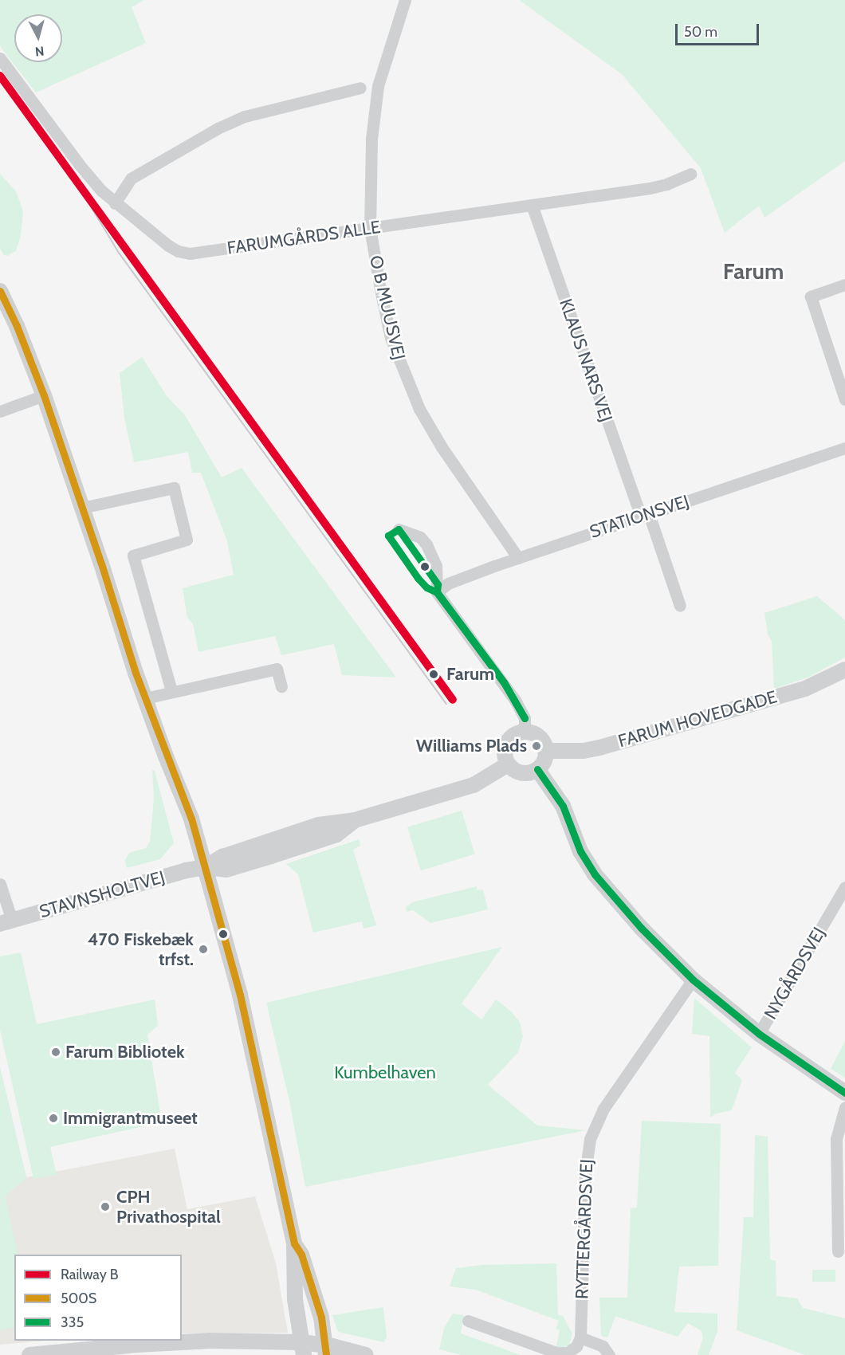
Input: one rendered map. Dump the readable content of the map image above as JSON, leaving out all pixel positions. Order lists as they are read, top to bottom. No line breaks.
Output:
{"streets":{"street":["FARUMGÅRDS ALLE","O B MUUSVEJ","KLAUS NARS VEJ","STATIONSVEJ","FARUM HOVEDGADE","STAVNSHOLTVEJ","NYGÅRDSVEJ","RYTTERGÅRDSVEJ"]},"crossings":[["FARUMGÅRDS ALLE","O B MUUSVEJ"],["FARUMGÅRDS ALLE","KLAUS NARS VEJ"],["O B MUUSVEJ","STATIONSVEJ"],["KLAUS NARS VEJ","STATIONSVEJ"]],"districts":["Farum"],"parks":["Kumbelhaven"],"places":["Farum","Williams Plads","470 Fiskebæk trfst.","Farum Bibliotek","Immigrantmuseet","CPH Privathospital"],"lines":["rail line B","transit line 500S","transit line 335"],"legend":["Railway B","500S","335"],"scale_bar":"50 m","north":"bottom"}
